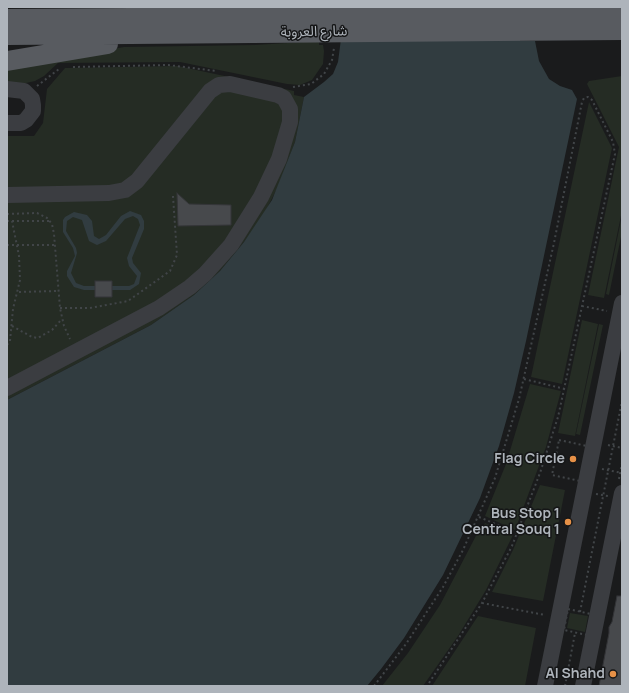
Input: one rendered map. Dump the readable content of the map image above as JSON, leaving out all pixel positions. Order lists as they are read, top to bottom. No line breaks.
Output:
{"streets":{"main road":["شارع العروبة"]},"places":["Flag Circle","Bus Stop 1 Central Souq 1","Al Shahd"]}
